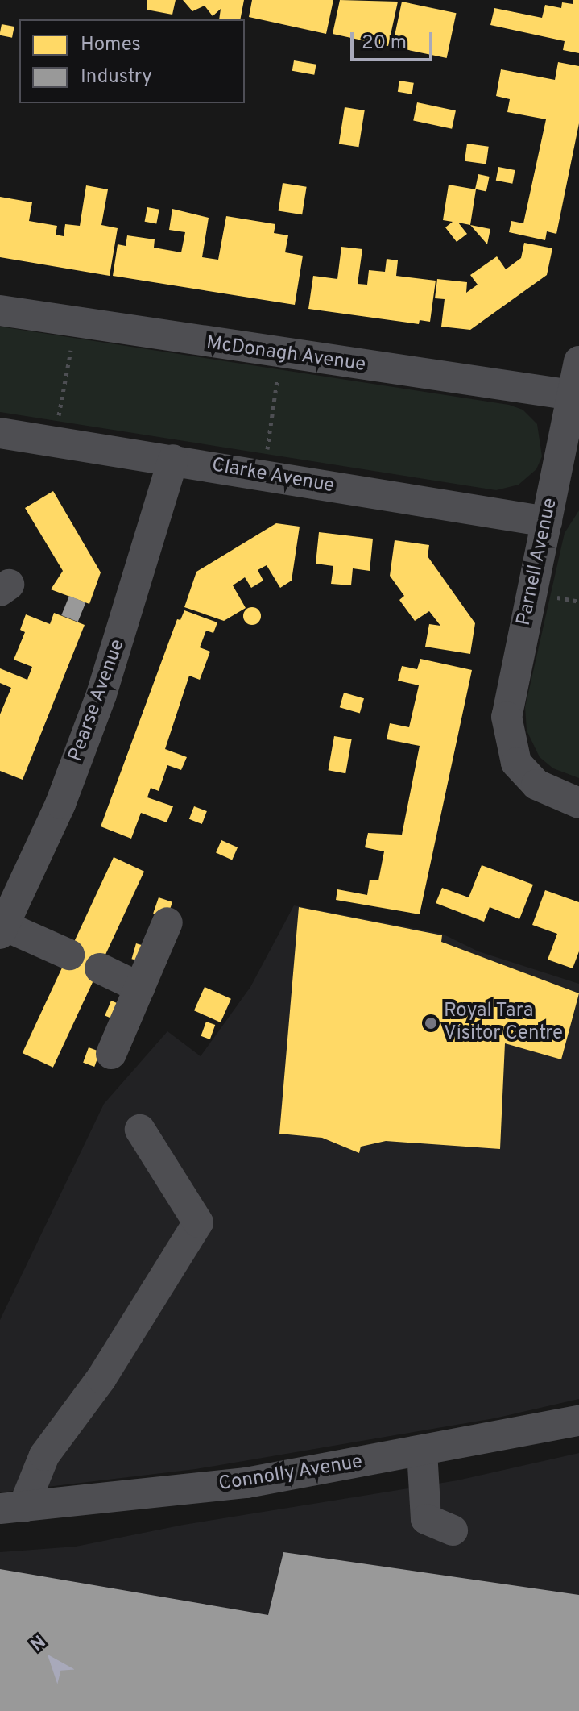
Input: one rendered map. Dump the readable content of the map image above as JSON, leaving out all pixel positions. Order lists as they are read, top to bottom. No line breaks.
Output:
{"streets":{"street":["McDonagh Avenue","Clarke Avenue","Parnell Avenue","Pearse Avenue","Connolly Avenue"]},"crossings":[["McDonagh Avenue","Parnell Avenue"],["Clarke Avenue","Parnell Avenue"],["Clarke Avenue","Pearse Avenue"]],"places":["Royal Tara Visitor Centre"],"legend":["Homes","Industry"],"scale_bar":"20 m","north":"top left"}
